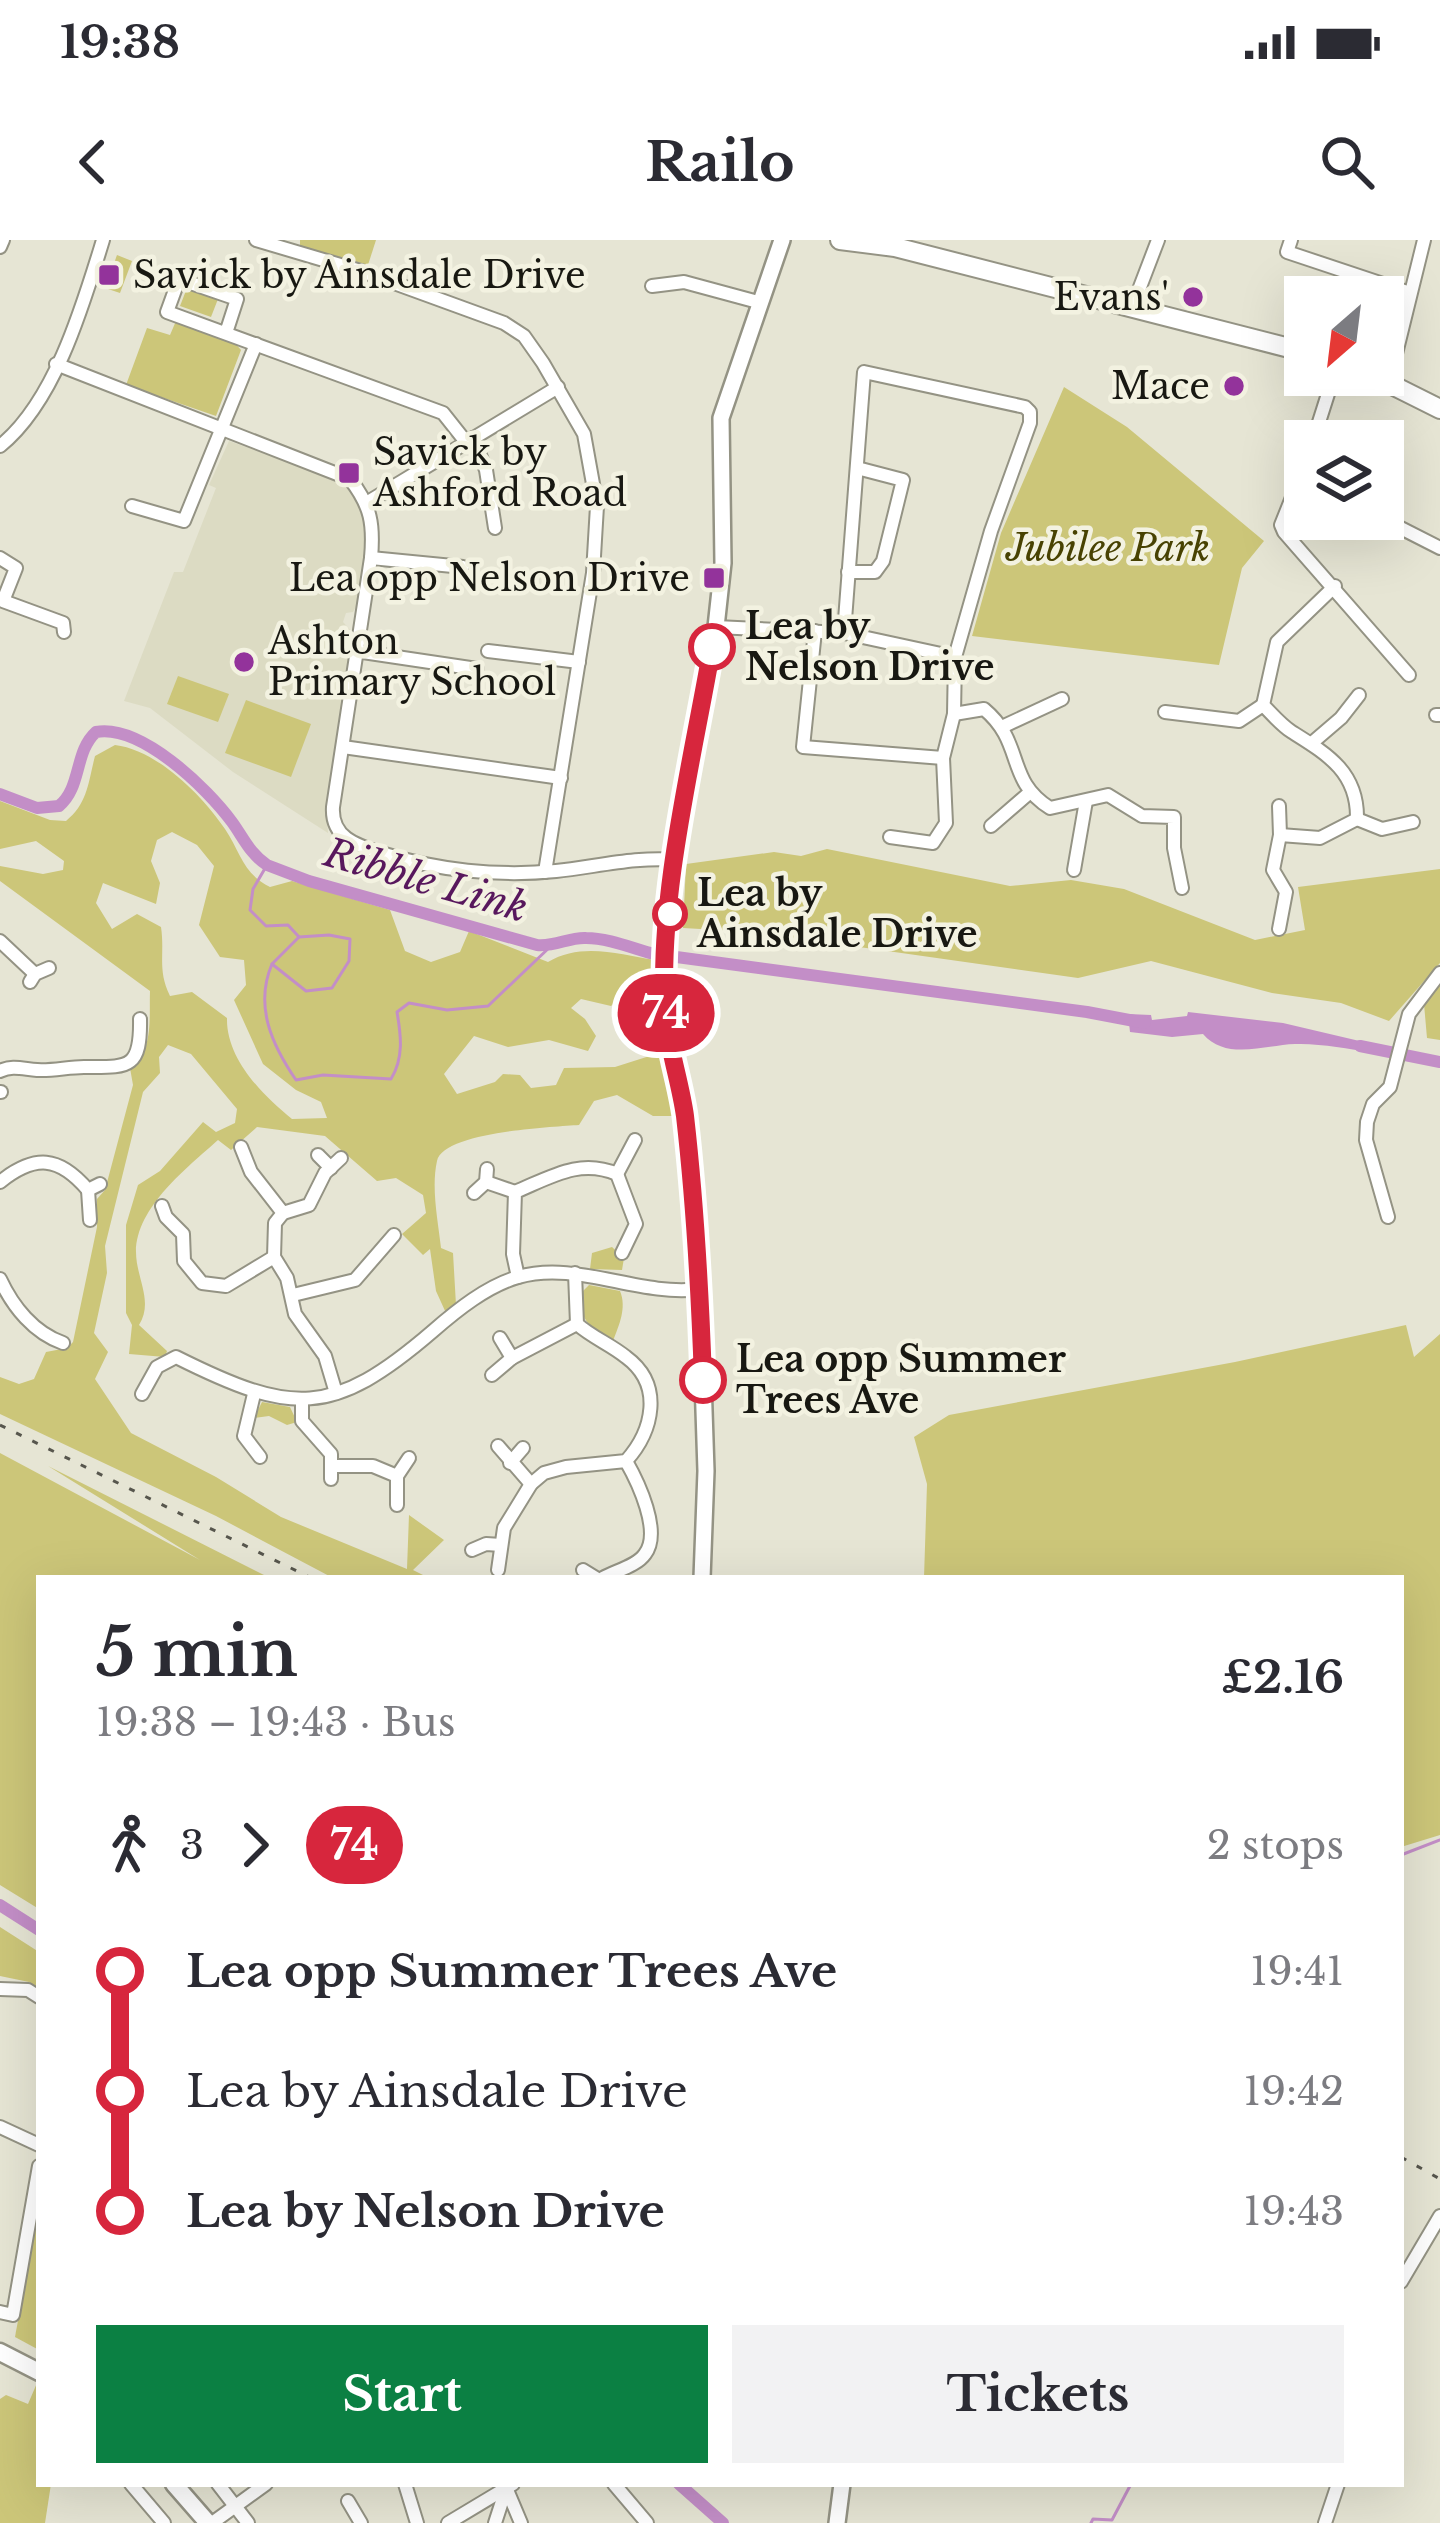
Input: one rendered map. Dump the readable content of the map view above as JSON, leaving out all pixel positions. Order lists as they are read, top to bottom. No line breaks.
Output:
{"water":["Ribble Link"],"parks":["Jubilee Park"],"places":{"transit":["Savick by Ainsdale Drive","Savick by Ashford Road","Lea opp Nelson Drive"],"other":["Evans'","Mace","Lea by Nelson Drive","Ashton Primary School","Lea by Ainsdale Drive","Lea opp Summer Trees Ave"]},"lines":["bus line 74"],"north":"bottom left","page":{"status":"19:38","header":"Railo","on_map":"74","heading":["5 min","19:38 – 19:43 · Bus","£2.16"],"legs":["3","74","2 stops"],"list":[{"name":"Lea opp Summer Trees Ave","value":"19:41"},{"name":"Lea by Ainsdale Drive","value":"19:42"},{"name":"Lea by Nelson Drive","value":"19:43"}],"buttons":["Start","Tickets"]}}
